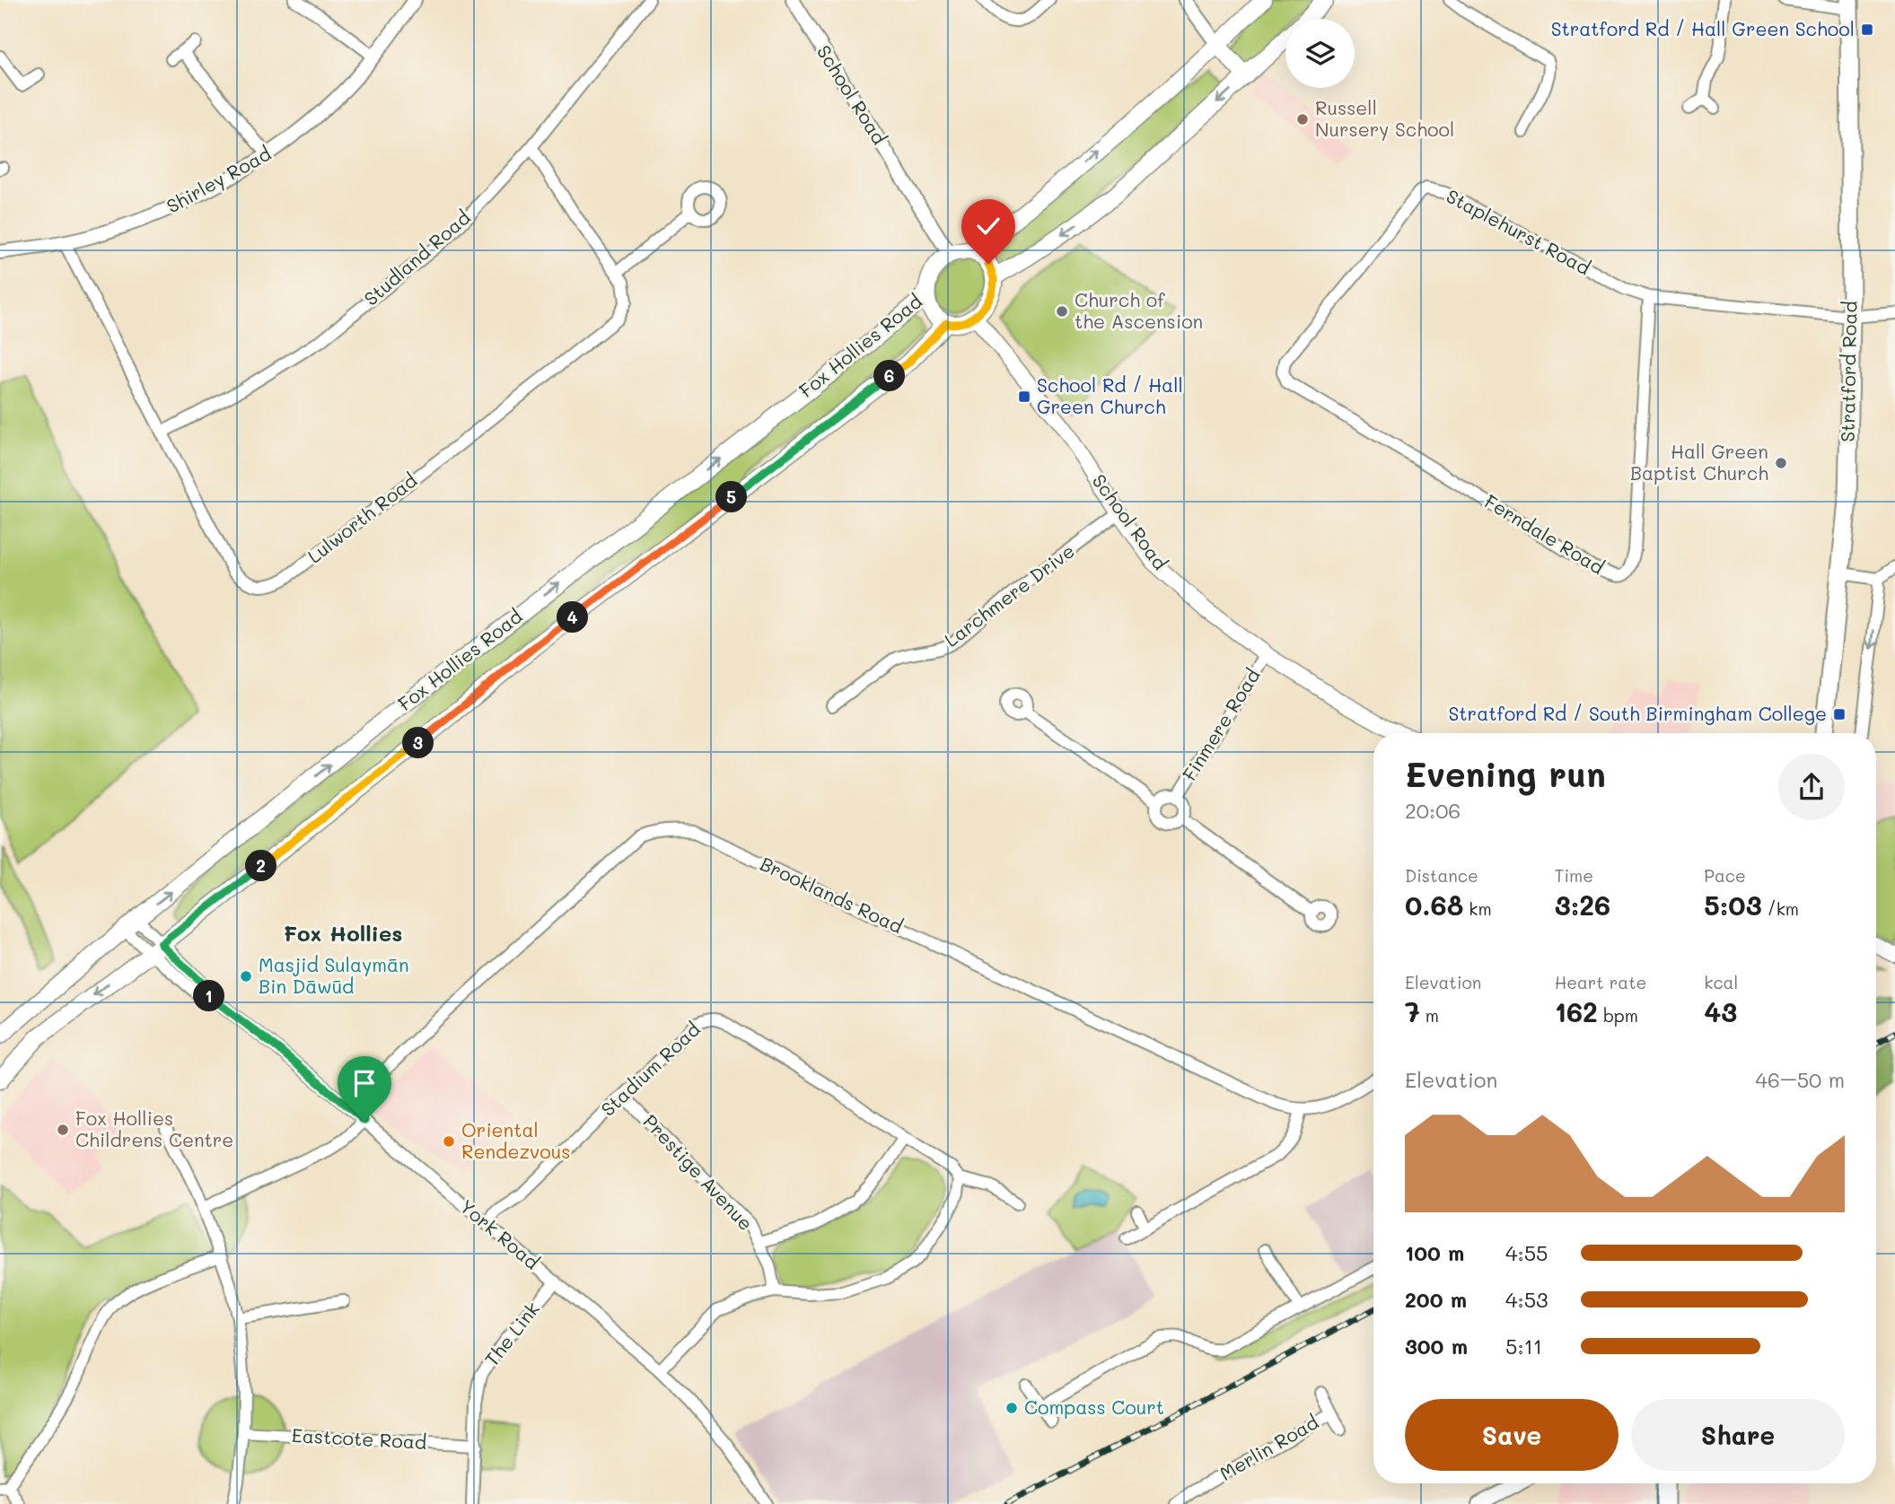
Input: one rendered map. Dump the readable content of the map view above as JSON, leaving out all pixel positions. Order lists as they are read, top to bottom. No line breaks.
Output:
{"streets":{"highway":["Stratford Road"],"main road":["School Road","Fox Hollies Road"],"street":["Shirley Road","Staplehurst Road","Studland Road","Lulworth Road","Ferndale Road","Larchmere Drive","Finmere Road","Brooklands Road","Stadium Road","Prestige Avenue","York Road","The Link","Eastcote Road","Merlin Road"]},"crossings":[["School Road","Fox Hollies Road"],["School Road","Larchmere Drive"],["School Road","Finmere Road"],["Shirley Road","Lulworth Road"],["Staplehurst Road","Stratford Road"],["Staplehurst Road","Ferndale Road"],["Studland Road","Lulworth Road"],["Fox Hollies Road","York Road"],["Brooklands Road","York Road"],["Stadium Road","Prestige Avenue"],["Stadium Road","York Road"],["York Road","The Link"],["The Link","Eastcote Road"]],"districts":["Fox Hollies"],"places":{"transit":["Stratford Rd / Hall Green School","School Rd / Hall Green Church","Stratford Rd / South Birmingham College"],"other":["Russell Nursery School","Church of the Ascension","Hall Green Baptist Church","Masjid Sulaymān Bin Dāwūd","Fox Hollies Childrens Centre","Oriental Rendezvous","Compass Court"]},"page":{"pins":["6","5","4","3","2","1"],"heading":["Evening run","20:06"],"stats":[["Distance","0.68 km"],["Time","3:26"],["Pace","5:03 /km"],["Elevation","7 m"],["Heart rate","162 bpm"],["kcal","43"]],"chart":["Elevation","46–50 m"],"list":[{"name":"100 m","note":"4:55"},{"name":"200 m","note":"4:53"},{"name":"300 m","note":"5:11"}],"buttons":["Save","Share"]}}
